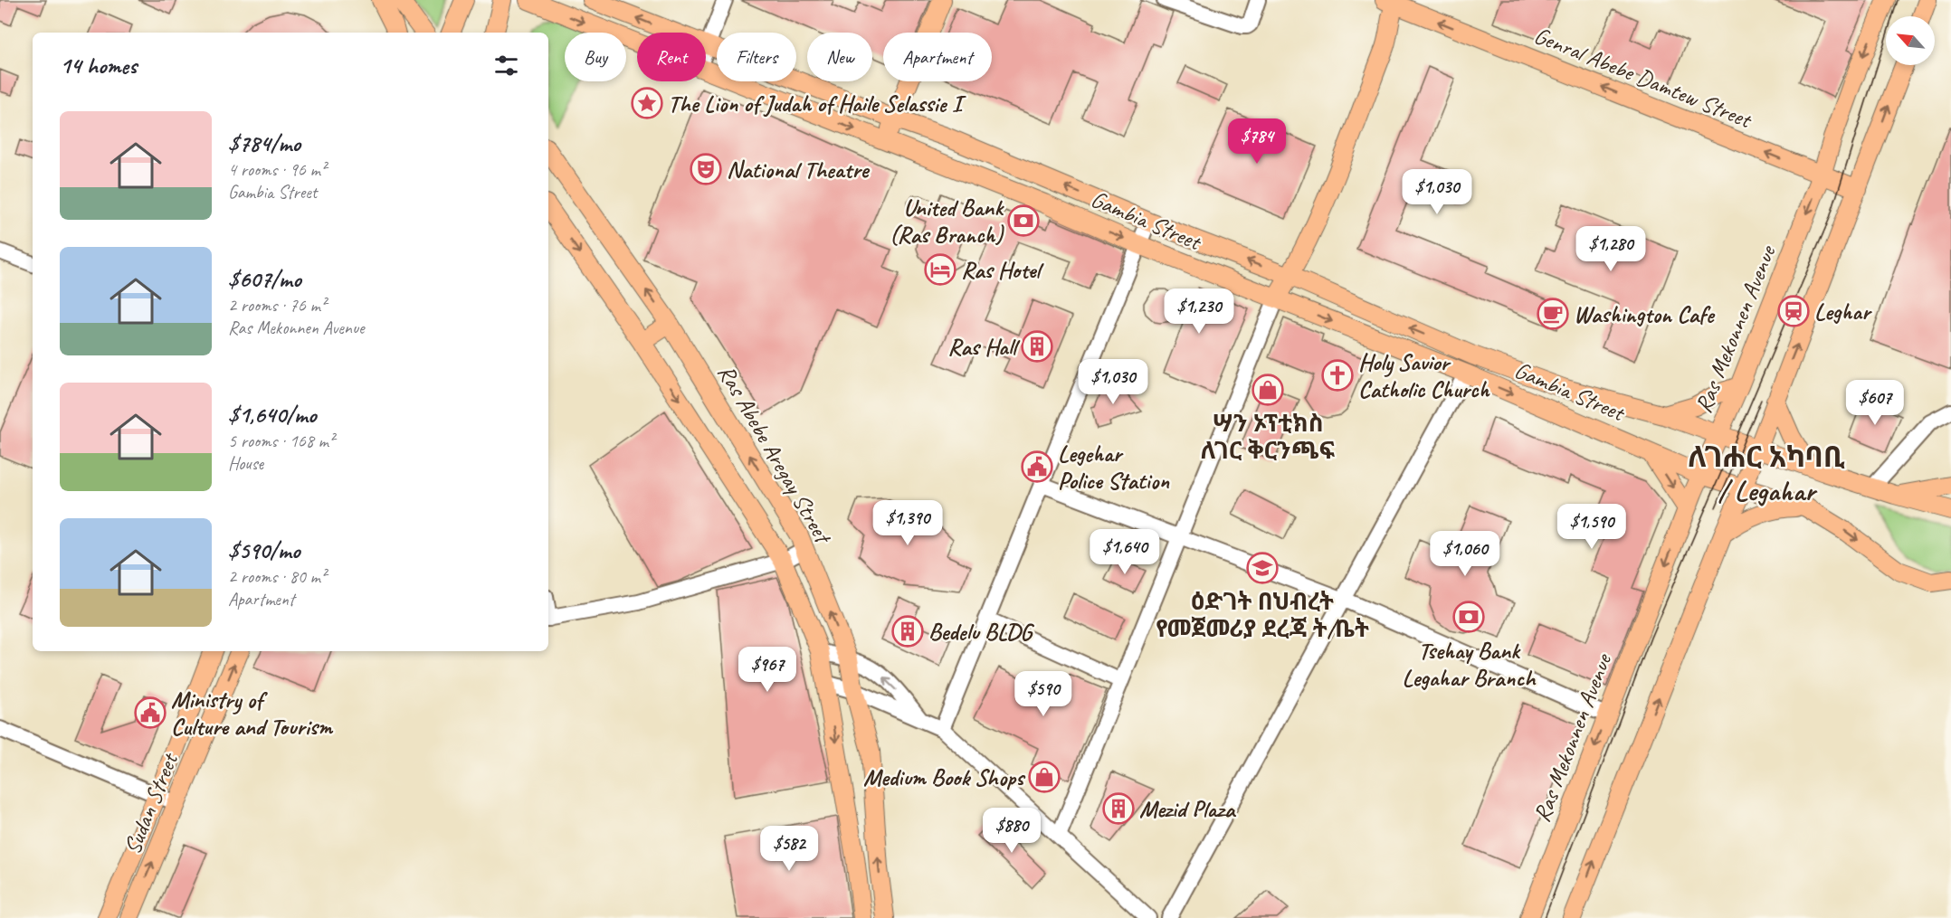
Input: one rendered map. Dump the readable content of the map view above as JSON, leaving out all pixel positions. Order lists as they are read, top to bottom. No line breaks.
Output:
{"streets":{"main road":["Genral Abebe Damtew Street","Gambia Street","Ras Mekonnen Avenue","Ras Abebe Aregay Street","Sudan Street"]},"crossings":[["Genral Abebe Damtew Street","Ras Mekonnen Avenue"],["Gambia Street","Ras Mekonnen Avenue"]],"one_way":["Genral Abebe Damtew Street"],"districts":["ለገሐር አካባቢ / Legahar"],"places":{"place":["The Lion of Judah of Haile Selassie I"],"theatre":["National Theatre"],"bank":["United Bank (Ras Branch)","Tsehay Bank Legahar Branch"],"hotel":["Ras Hotel"],"station":["Leghar"],"cafe":["Washington Cafe"],"building":["Ras Hall","Bedelu BLDG","Mezid Plaza"],"church":["Holy Savior Catholic Church"],"shop":["ሣን ኦፕቲክስ ለገር ቅርንጫፍ","Medium Book Shops"],"public building":["Legehar Police Station","Ministry of Culture and Tourism"],"school or university":["ዕድገት በህብረት የመጀመሪያ ደረጃ ት/ቤት"]},"north":"top left","page":{"chip":["Buy","Rent","Filters","New","Apartment"],"heading":"14 homes","list":[{"name":"$784/mo","note":"4 rooms · 96 m² · Gambia Street"},{"name":"$607/mo","note":"2 rooms · 76 m² · Ras Mekonnen Avenue"},{"name":"$1,640/mo","note":"5 rooms · 168 m² · House"},{"name":"$590/mo","note":"2 rooms · 80 m² · Apartment"}],"price":["$784","$1,030","$1,280","$1,230","$1,030","$607","$1,390","$1,590","$1,640","$1,060","$967","$590","$880","$582"]}}
